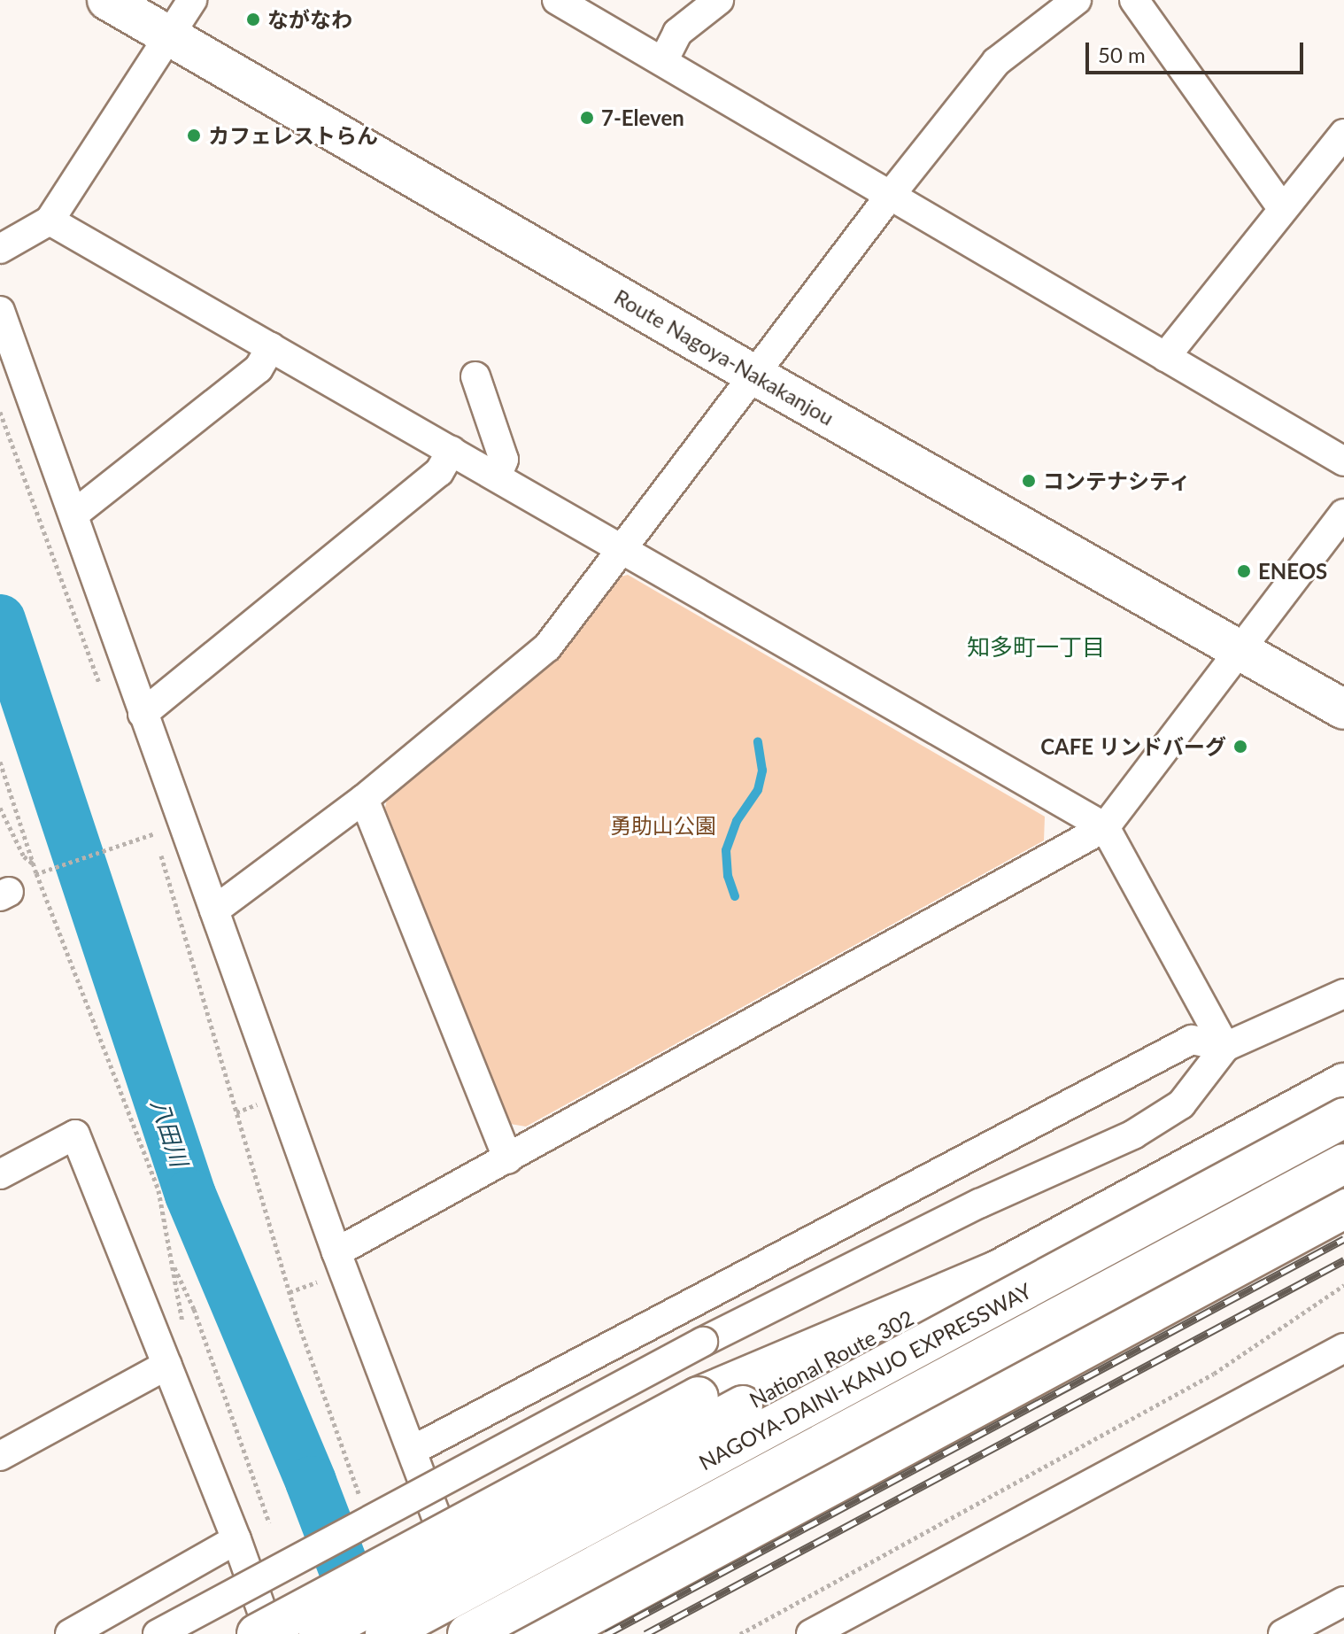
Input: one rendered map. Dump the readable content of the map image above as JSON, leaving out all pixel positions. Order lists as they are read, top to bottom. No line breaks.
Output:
{"streets":{"main road":["Route Nagoya-Nakakanjou","National Route 302","NAGOYA-DAINI-KANJO EXPRESSWAY"]},"districts":["知多町一丁目"],"water":["八田川"],"parks":["勇助山公園"],"places":["ながなわ","7-Eleven","カフェレストらん","コンテナシティ","ENEOS","CAFE リンドバーグ"],"scale_bar":"50 m"}
